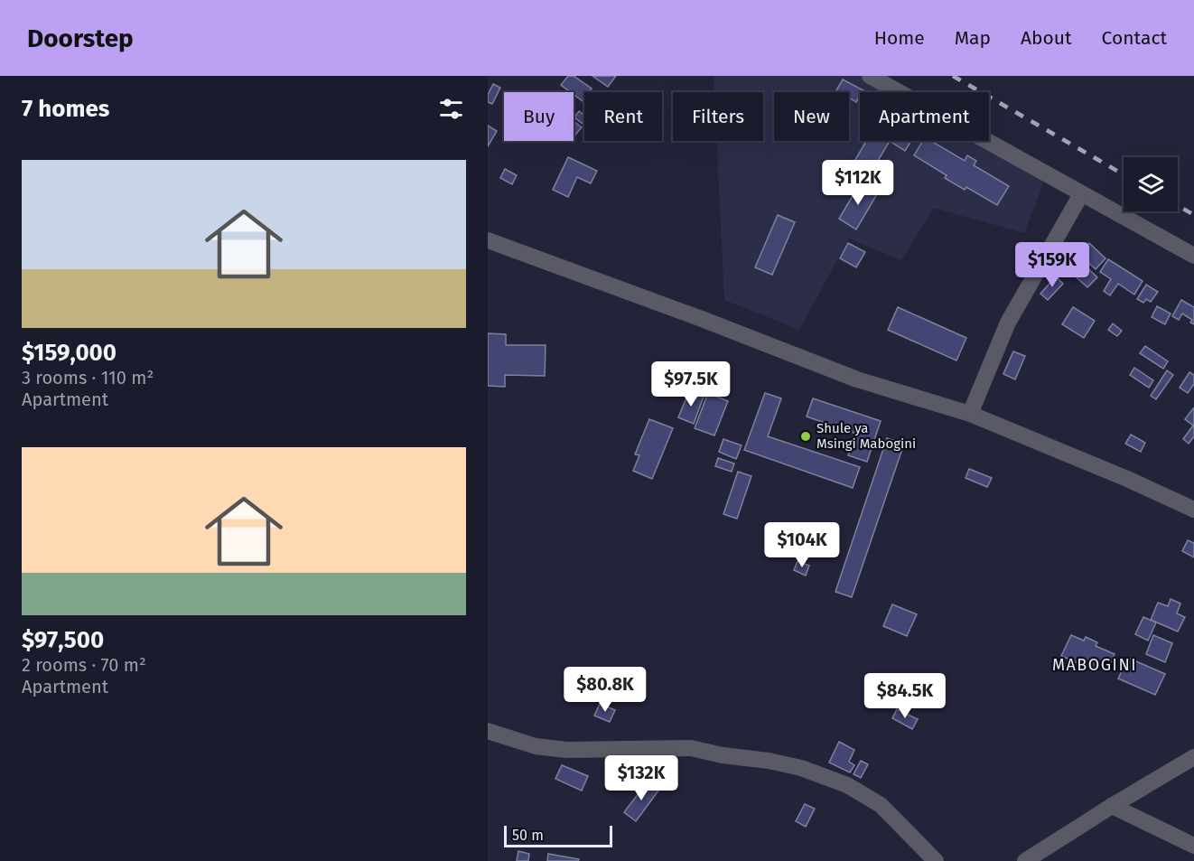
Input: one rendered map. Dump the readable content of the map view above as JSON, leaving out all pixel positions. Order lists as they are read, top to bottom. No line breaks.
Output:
{"districts":["MABOGINI"],"places":["Shule ya Msingi Mabogini"],"scale_bar":"50 m","page":{"header":"Doorstep","nav":["Home","Map","About","Contact"],"heading":"7 homes","chip":["Buy","Rent","Filters","New","Apartment"],"list":[{"name":"$159,000","note":"3 rooms · 110 m² · Apartment"},{"name":"$97,500","note":"2 rooms · 70 m² · Apartment"}],"price":["$112K","$159K","$97.5K","$104K","$80.8K","$84.5K","$132K"],"scale":"50 m"}}
